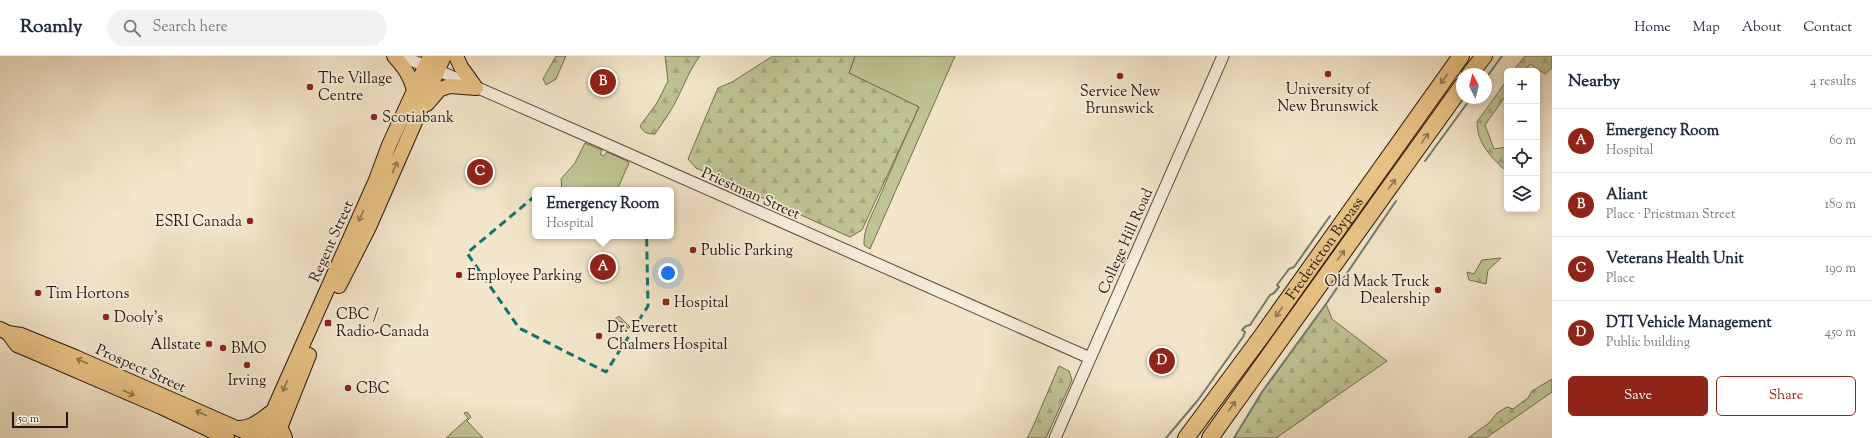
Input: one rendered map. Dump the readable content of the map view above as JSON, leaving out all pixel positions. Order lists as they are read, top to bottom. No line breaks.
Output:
{"streets":{"highway":["Fredericton Bypass"],"main road":["Regent Street","Prospect Street"],"street":["Priestman Street","College Hill Road"]},"crossings":[["Priestman Street","Regent Street"],["Priestman Street","College Hill Road"],["Regent Street","Prospect Street"]],"places":{"other":["University of New Brunswick","Service New Brunswick","The Village Centre","Scotiabank","ESRI Canada","Public Parking","Employee Parking","Old Mack Truck Dealership","Tim Hortons","Dooly's","Dr. Everett Chalmers Hospital","Allstate","BMO","Irving","CBC"],"transit":["Hospital","CBC / Radio-Canada"]},"scale_bar":"50 m","north":"top","page":{"header":"Roamly","search":"Search here","nav":["Home","Map","About","Contact"],"heading":["Nearby","4 results"],"pins":["B","C","A","D"],"map_buttons":["+","−"],"list":[{"mark":"A","name":"Emergency Room","note":"Hospital","value":"60 m"},{"mark":"B","name":"Aliant","note":"Place · Priestman Street","value":"180 m"},{"mark":"C","name":"Veterans Health Unit","note":"Place","value":"190 m"},{"mark":"D","name":"DTI Vehicle Management","note":"Public building","value":"450 m"}],"popup":["Emergency Room","Hospital"],"buttons":["Save","Share"],"scale":"50 m"}}
